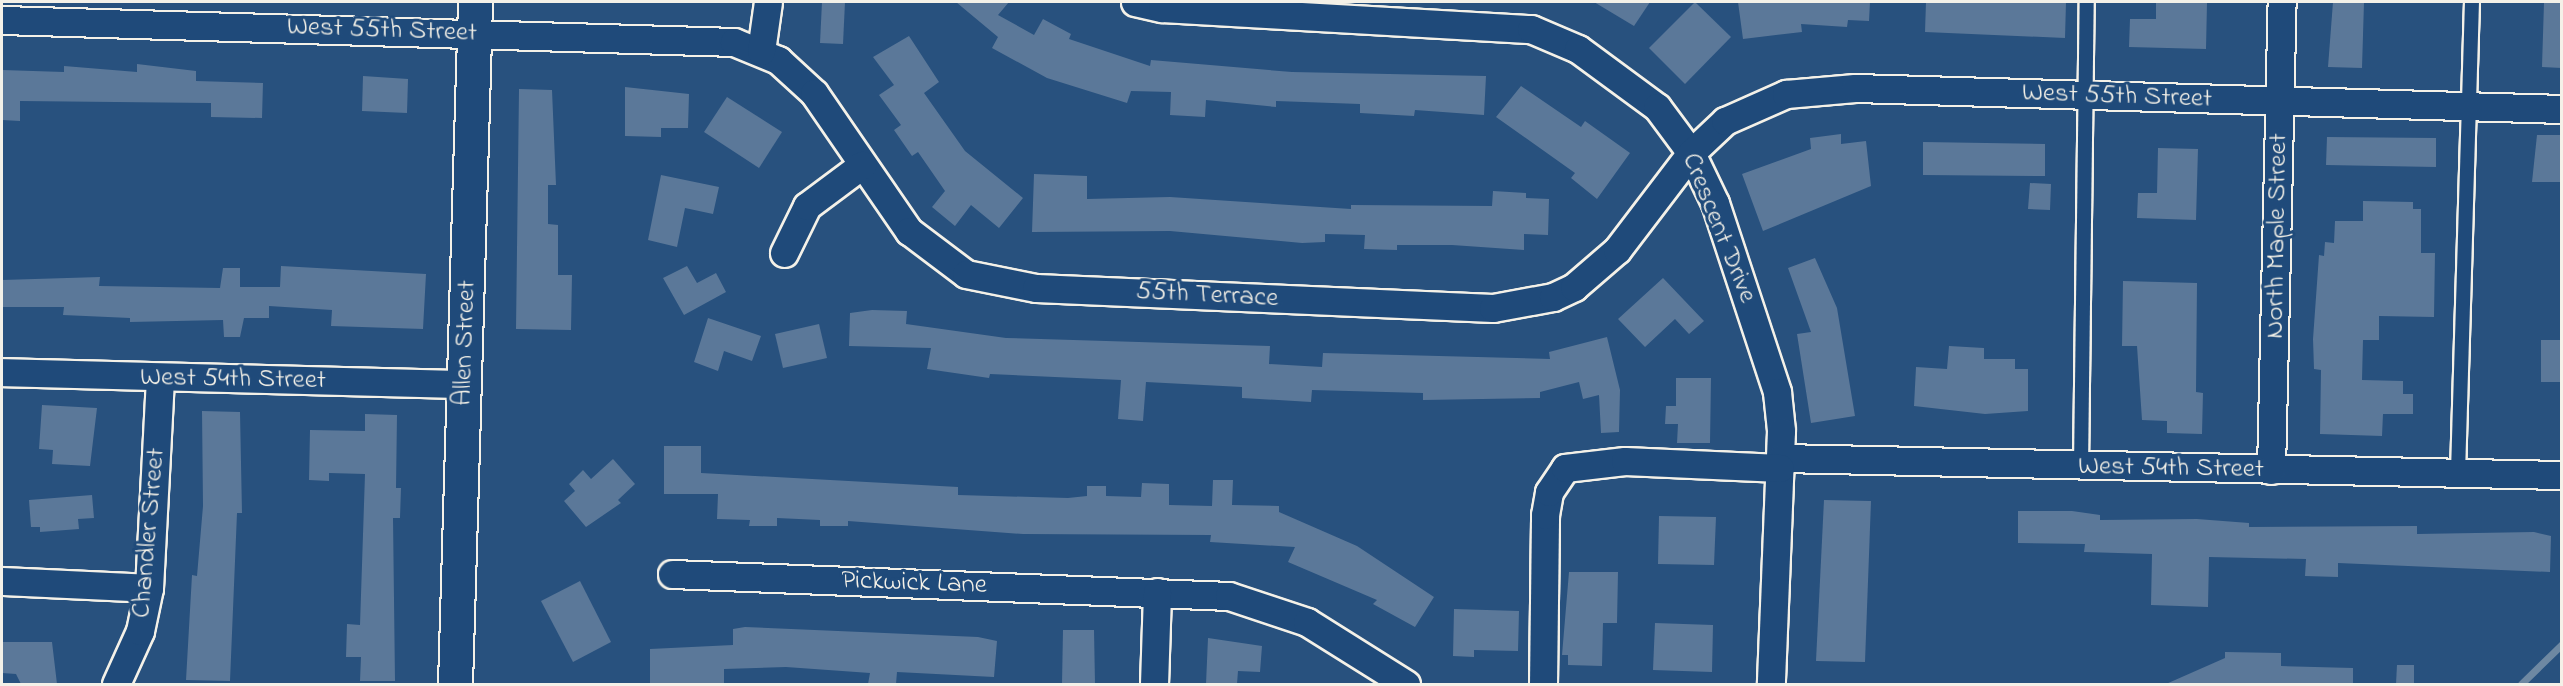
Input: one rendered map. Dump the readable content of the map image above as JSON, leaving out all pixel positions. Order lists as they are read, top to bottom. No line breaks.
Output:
{"streets":{"street":["West 55th Street","Crescent Drive","North Maple Street","55th Terrace","Allen Street","West 54th Street","Chandler Street","Pickwick Lane"]},"crossings":[["West 55th Street","Crescent Drive"],["West 55th Street","North Maple Street"],["West 55th Street","55th Terrace"],["West 55th Street","Allen Street"],["Crescent Drive","55th Terrace"],["Crescent Drive","West 54th Street"],["North Maple Street","West 54th Street"],["Allen Street","West 54th Street"],["West 54th Street","Chandler Street"]]}
